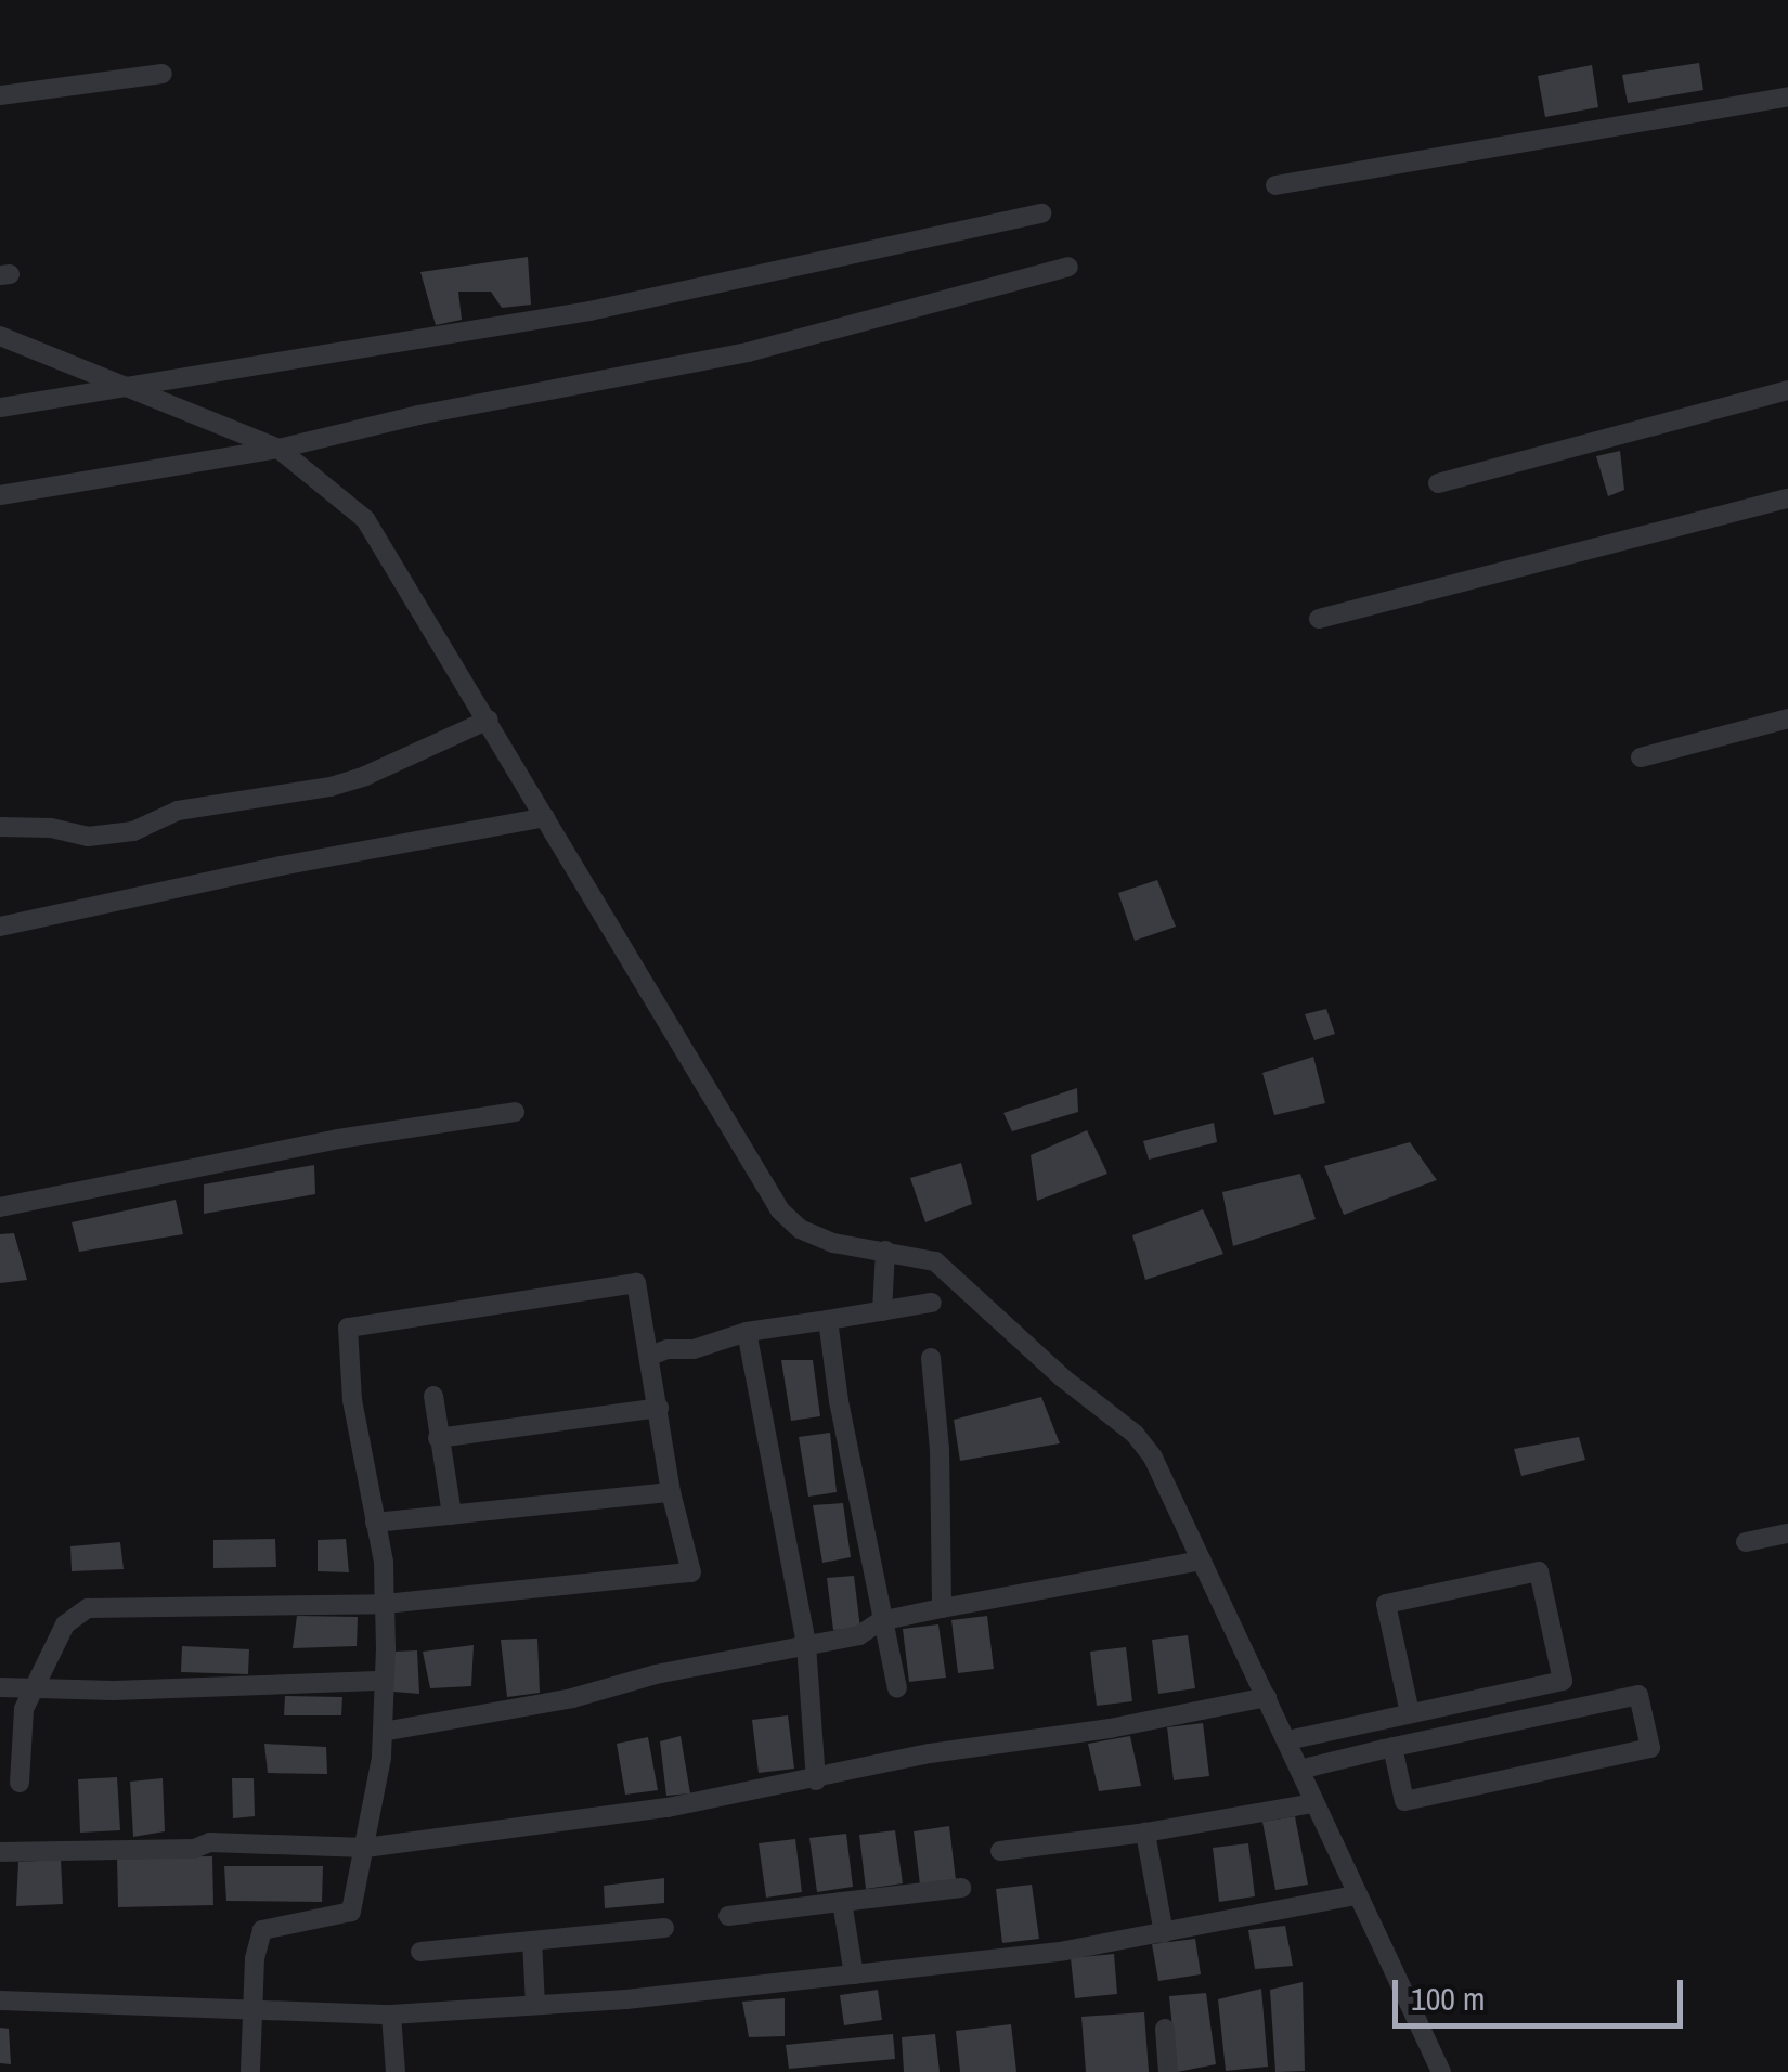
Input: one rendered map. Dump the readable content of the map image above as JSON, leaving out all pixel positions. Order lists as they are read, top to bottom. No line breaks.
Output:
{"scale_bar":"100 m"}
